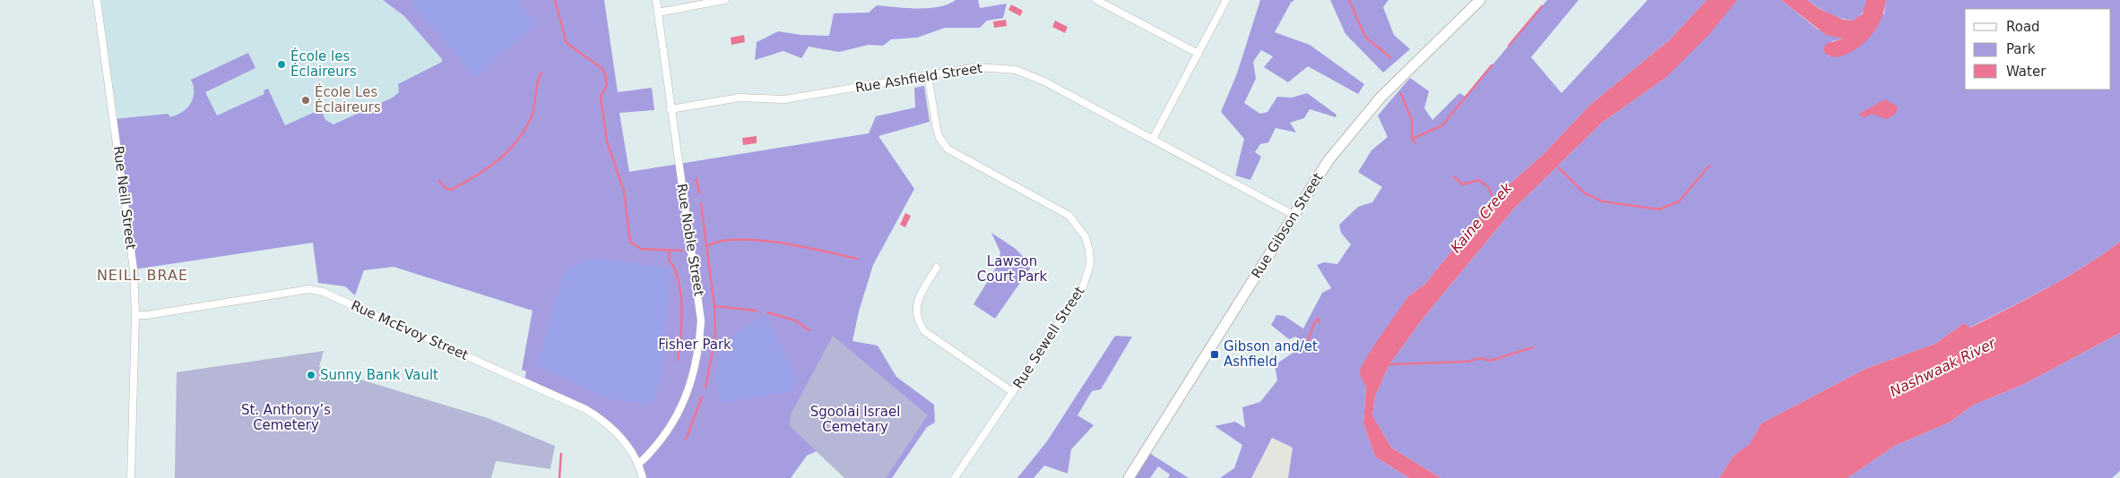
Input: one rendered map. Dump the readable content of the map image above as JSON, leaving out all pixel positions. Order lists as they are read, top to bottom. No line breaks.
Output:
{"streets":{"main road":["Rue Gibson Street"],"street":["Rue Ashfield Street","Rue Neill Street","Rue Noble Street","Rue McEvoy Street","Rue Sewell Street"]},"crossings":[["Rue Ashfield Street","Rue Gibson Street"],["Rue Ashfield Street","Rue Noble Street"],["Rue Ashfield Street","Rue Sewell Street"],["Rue Neill Street","Rue McEvoy Street"],["Rue Noble Street","Rue McEvoy Street"]],"districts":["NEILL BRAE"],"water":["Kaine Creek","Nashwaak River"],"parks":["Lawson Court Park","Fisher Park","St. Anthony’s Cemetery","Sgoolai Israel Cemetary"],"places":{"other":["École les Éclaireurs","École Les Éclaireurs","Sunny Bank Vault"],"transit":["Gibson and/et Ashfield"]},"legend":["Road","Park","Water"]}
